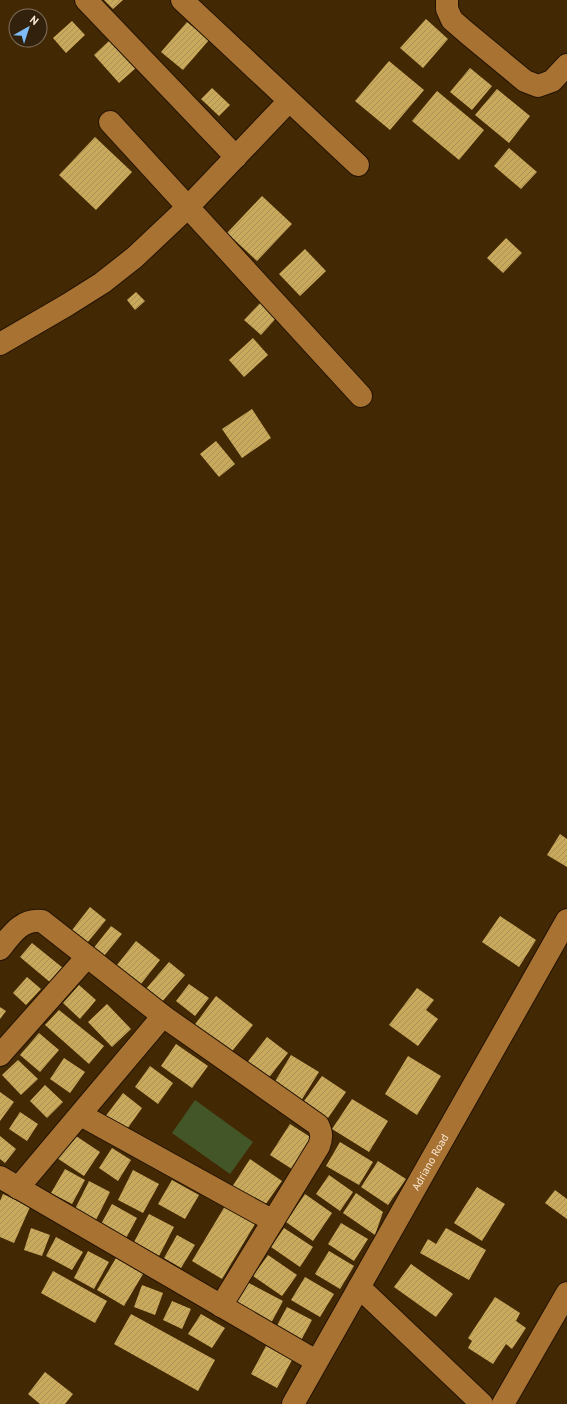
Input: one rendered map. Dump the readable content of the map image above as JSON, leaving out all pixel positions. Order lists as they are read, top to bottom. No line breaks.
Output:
{"streets":{"street":["Adriano Road"]},"north":"top right"}
